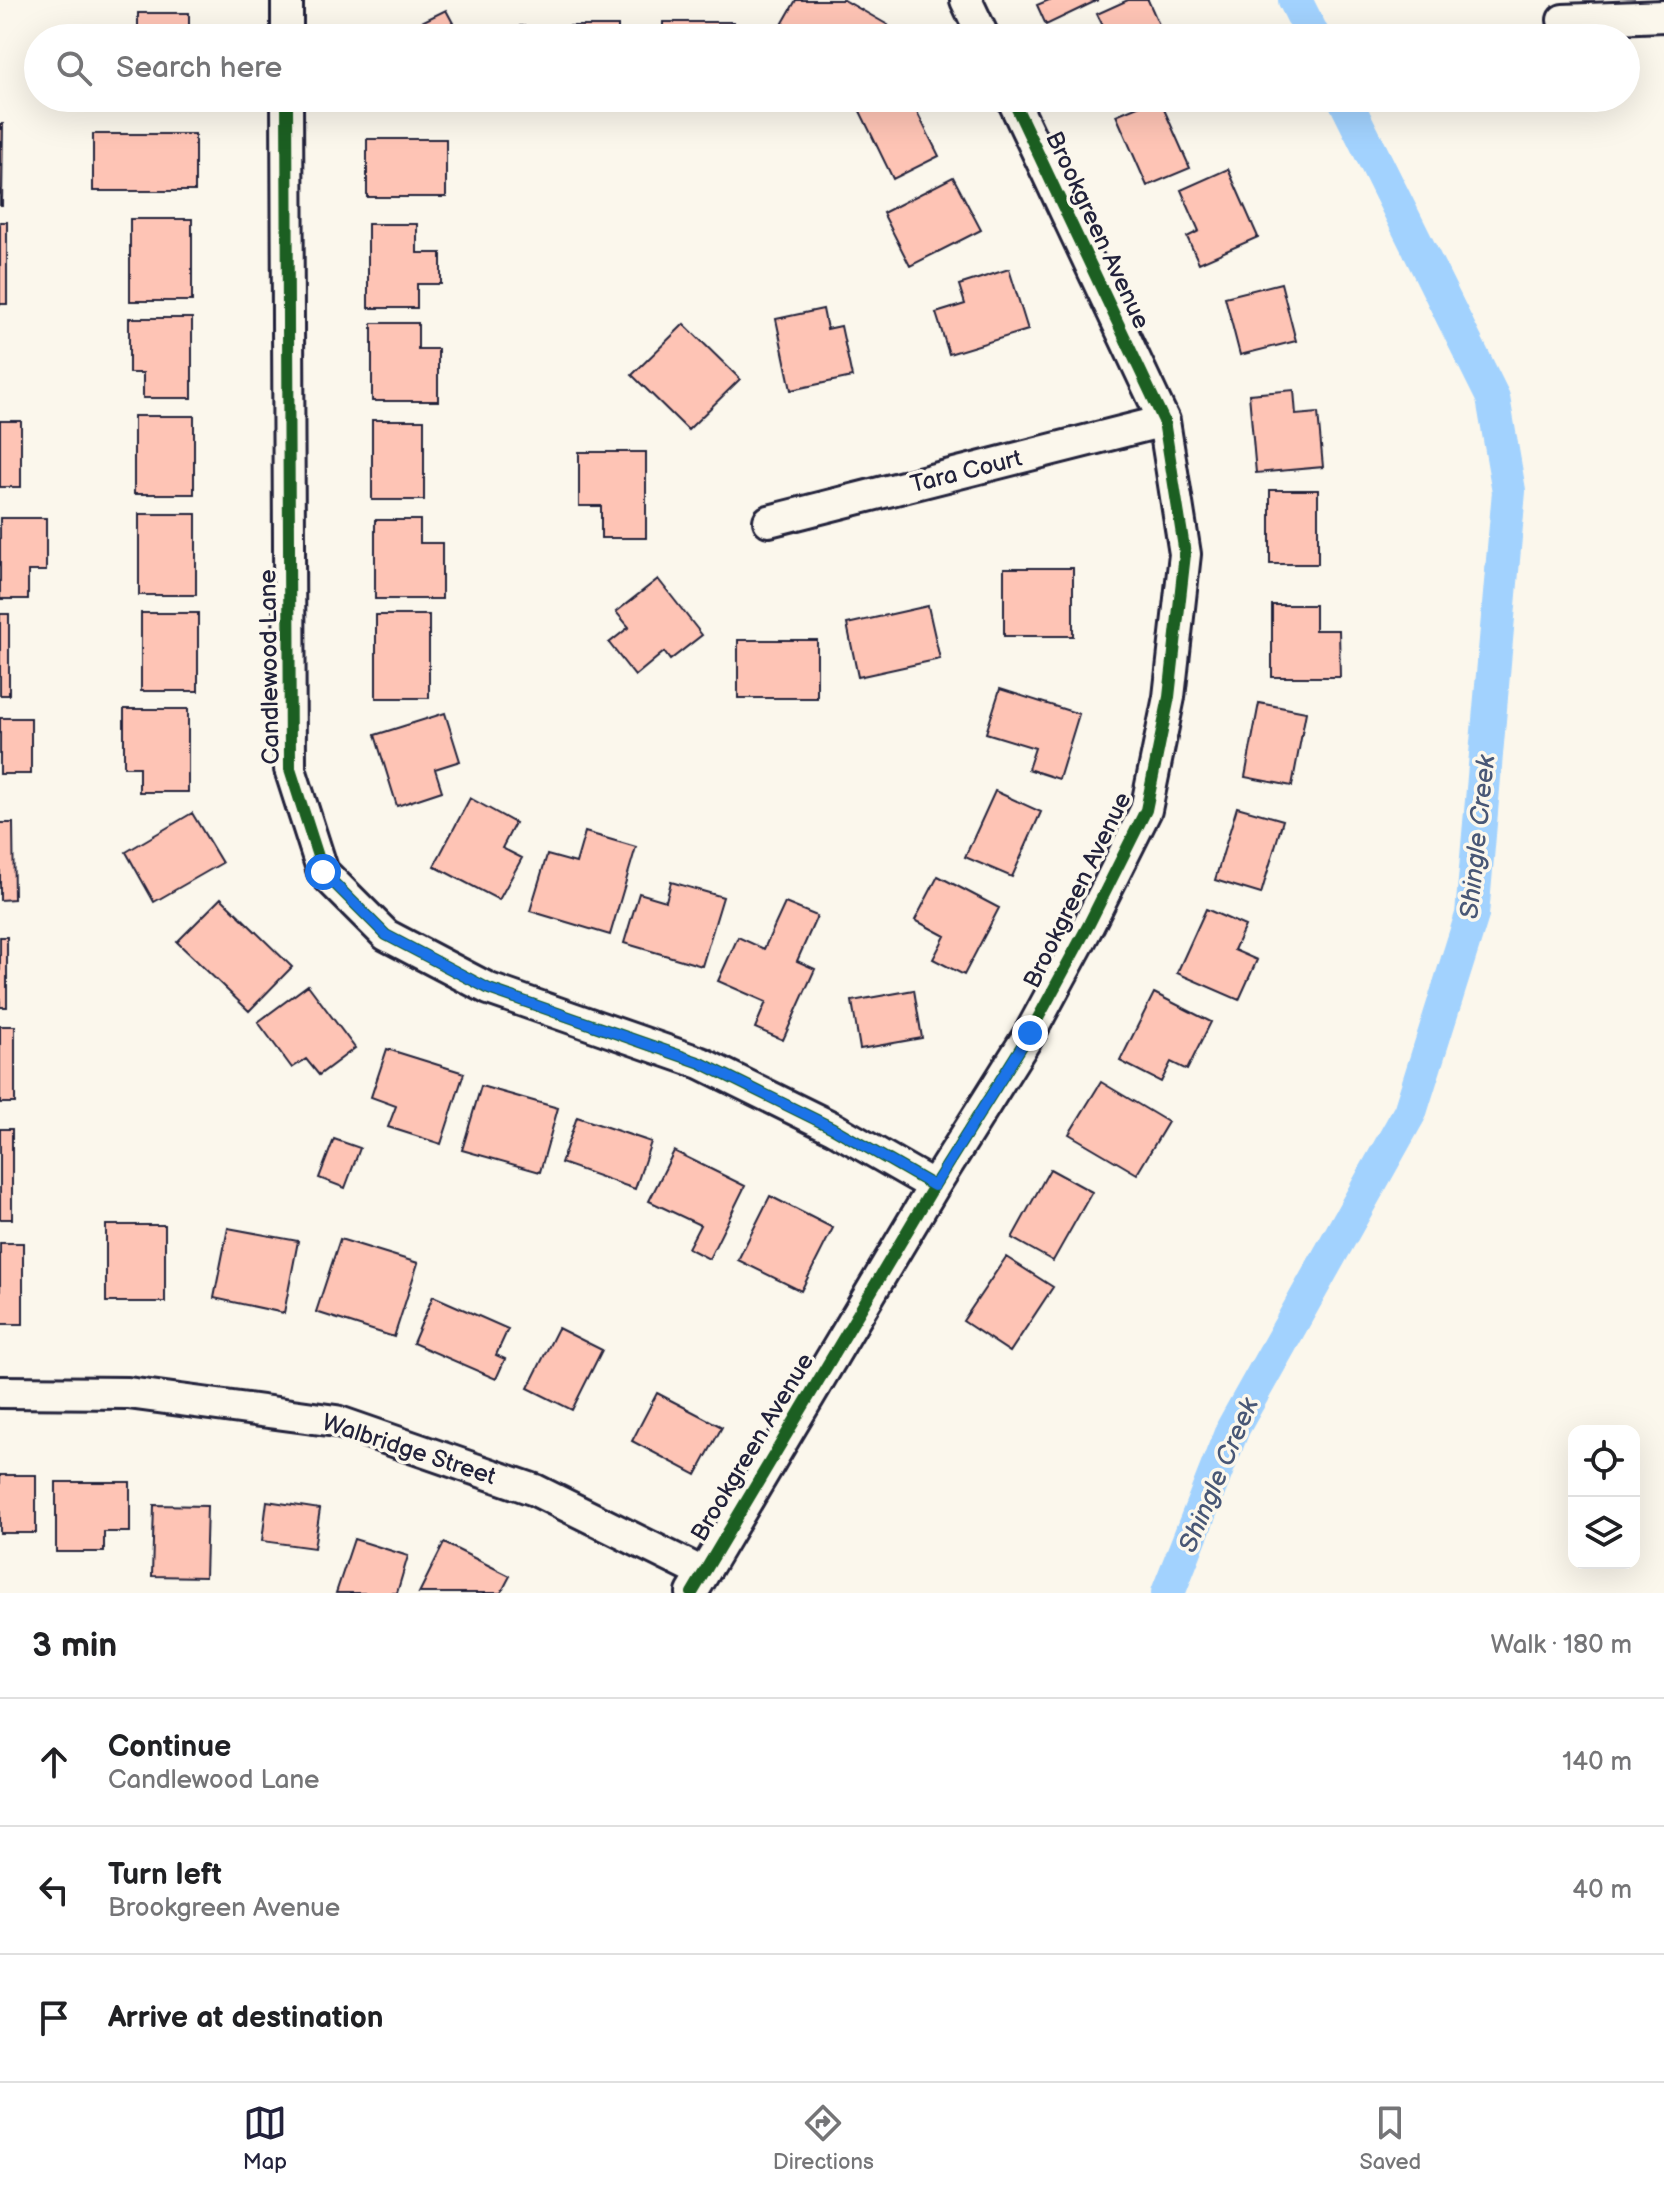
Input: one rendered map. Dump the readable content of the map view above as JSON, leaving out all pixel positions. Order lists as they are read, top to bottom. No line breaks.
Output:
{"streets":{"street":["Brookgreen Avenue","Tara Court","Candlewood Lane","Walbridge Street"]},"crossings":[["Brookgreen Avenue","Tara Court"],["Brookgreen Avenue","Candlewood Lane"],["Brookgreen Avenue","Walbridge Street"]],"water":["Shingle Creek"],"page":{"search":"Search here","heading":["3 min","Walk · 180 m"],"list":[["Continue","Candlewood Lane","140 m"],["Turn left","Brookgreen Avenue","40 m"],"Arrive at destination"],"nav":["Map","Directions","Saved"]}}
